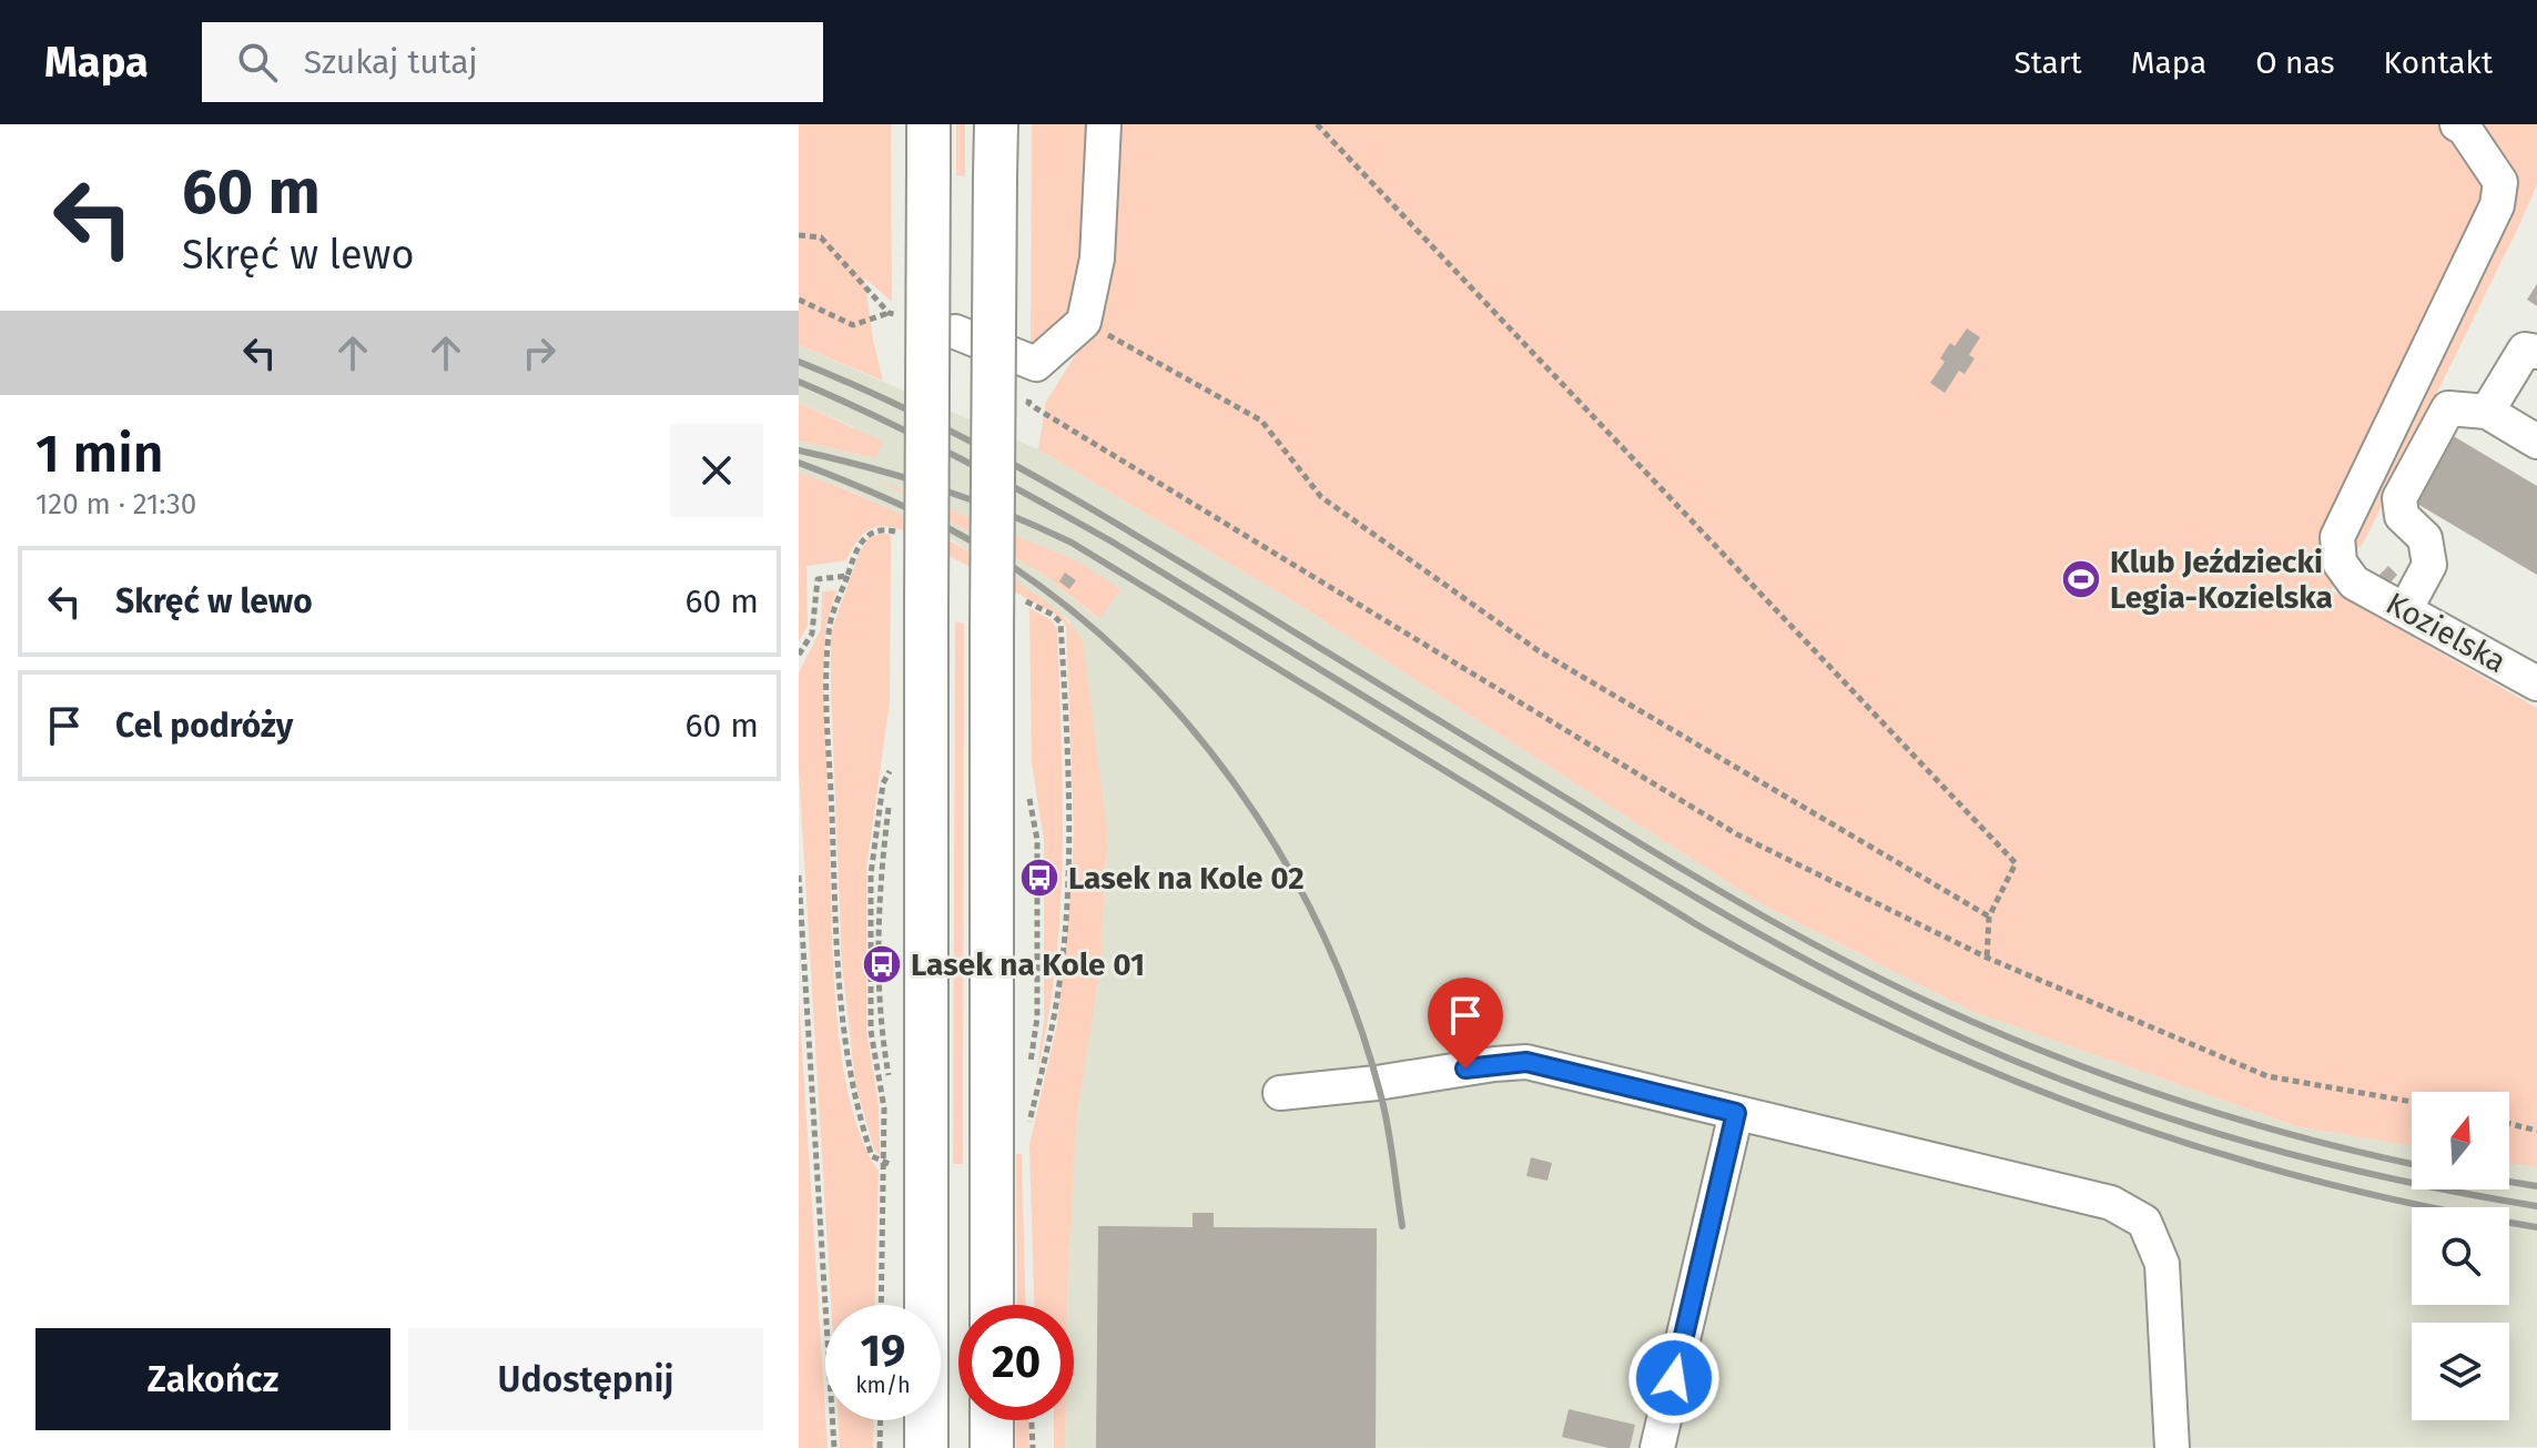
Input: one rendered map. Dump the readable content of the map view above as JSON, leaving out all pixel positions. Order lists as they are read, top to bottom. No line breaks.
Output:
{"streets":{"street":["Kozielska"]},"places":{"sports":["Klub Jeździecki Legia-Kozielska"],"bus stop":["Lasek na Kole 02","Lasek na Kole 01"]},"north":"top","page":{"header":"Mapa","search":"Szukaj tutaj","nav":["Start","Mapa","O nas","Kontakt"],"turn":["60 m","Skręć w lewo"],"heading":["1 min","120 m · 21:30"],"list":[{"name":"Skręć w lewo","value":"60 m"},{"name":"Cel podróży","value":"60 m"}],"speed":"19 km/h","limit":"20","buttons":["Zakończ","Udostępnij"]}}
